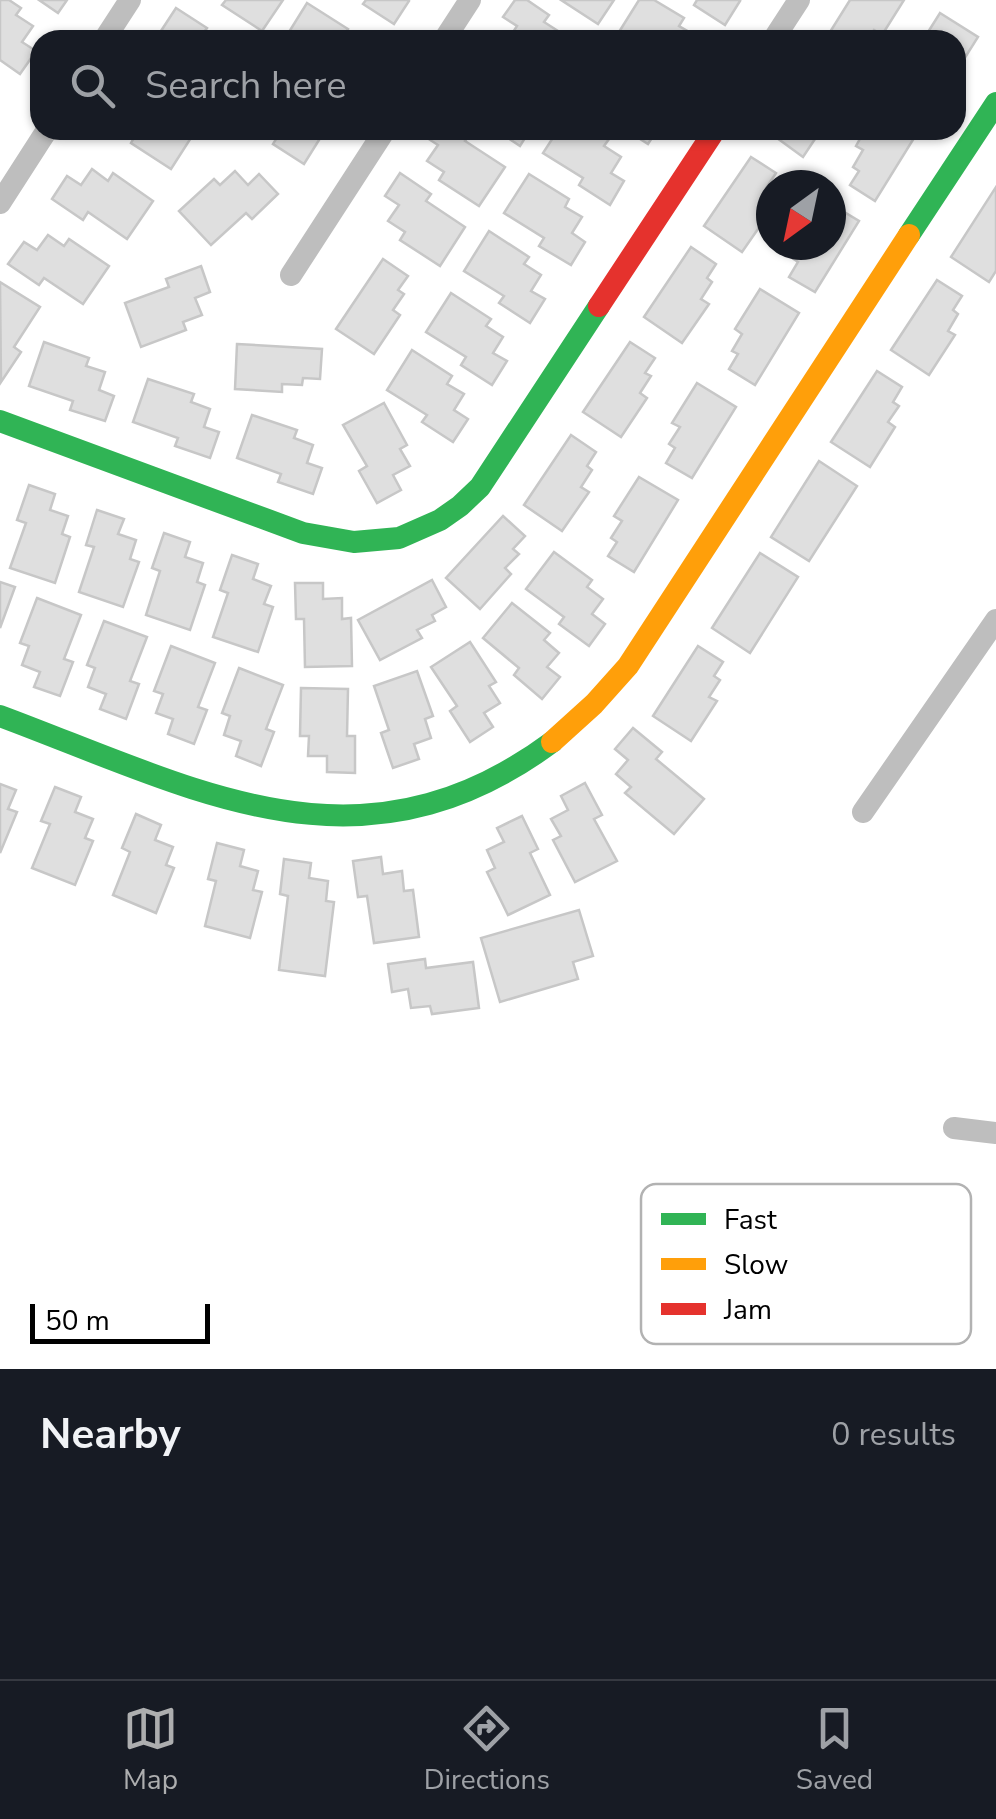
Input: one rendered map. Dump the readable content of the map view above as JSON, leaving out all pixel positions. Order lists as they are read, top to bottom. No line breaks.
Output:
{"legend":["Fast","Slow","Jam"],"scale_bar":"50 m","north":"bottom left","page":{"search":"Search here","scale":"50 m","heading":["Nearby","0 results"],"nav":["Map","Directions","Saved"]}}
